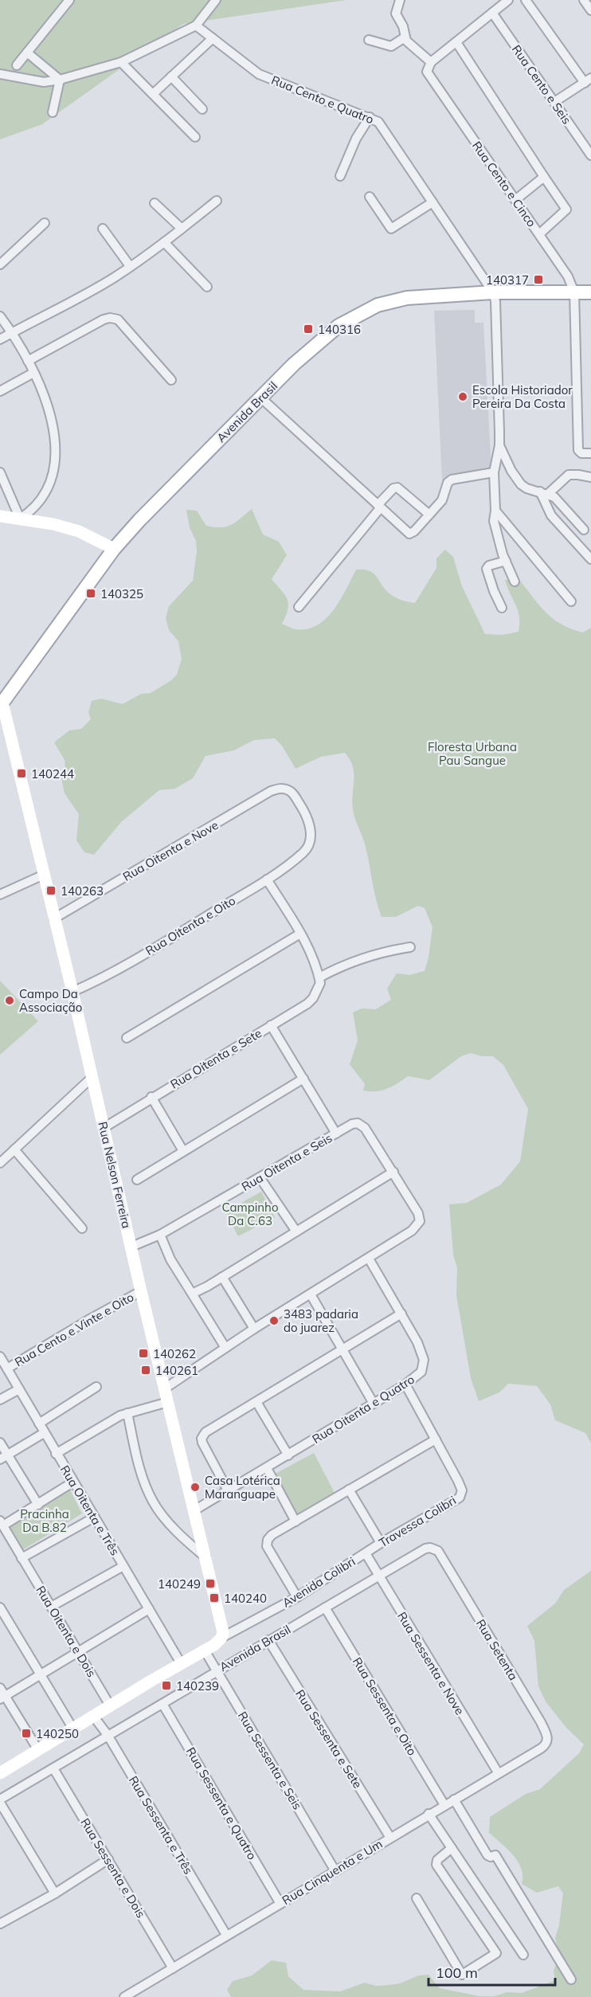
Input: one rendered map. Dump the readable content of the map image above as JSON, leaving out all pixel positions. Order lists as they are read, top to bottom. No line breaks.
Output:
{"streets":{"main road":["Avenida Brasil","Rua Nelson Ferreira","Avenida Colibri"],"street":["Rua Cento e Seis","Rua Cento e Quatro","Rua Cento e Cinco","Rua Oitenta e Nove","Rua Oitenta e Oito","Rua Oitenta e Sete","Rua Oitenta e Seis","Rua Cento e Vinte e Oito","Rua Oitenta e Quatro","Rua Oitenta e Três","Travessa Colibri","Rua Oitenta e Dois","Rua Setenta","Rua Sessenta e Nove","Rua Sessenta e Oito","Rua Sessenta e Sete","Rua Sessenta e Seis","Rua Sessenta e Quatro","Rua Sessenta e Três","Rua Sessenta e Dois","Rua Cinquenta e Um"]},"crossings":[["Rua Cento e Quatro","Avenida Brasil"],["Rua Cento e Cinco","Avenida Brasil"],["Avenida Brasil","Rua Nelson Ferreira"],["Avenida Brasil","Rua Setenta"],["Avenida Brasil","Rua Sessenta e Nove"],["Avenida Brasil","Rua Sessenta e Oito"],["Avenida Brasil","Rua Sessenta e Sete"],["Avenida Brasil","Rua Sessenta e Seis"],["Avenida Brasil","Rua Sessenta e Quatro"],["Avenida Brasil","Rua Sessenta e Três"],["Avenida Brasil","Rua Sessenta e Dois"],["Rua Oitenta e Nove","Rua Oitenta e Oito"],["Rua Oitenta e Nove","Rua Nelson Ferreira"],["Rua Oitenta e Oito","Rua Nelson Ferreira"],["Rua Oitenta e Sete","Rua Nelson Ferreira"],["Rua Oitenta e Seis","Rua Nelson Ferreira"],["Rua Nelson Ferreira","Rua Cento e Vinte e Oito"],["Rua Nelson Ferreira","Rua Oitenta e Quatro"],["Rua Nelson Ferreira","Avenida Colibri"],["Rua Nelson Ferreira","Rua Sessenta e Seis"],["Rua Cento e Vinte e Oito","Rua Oitenta e Três"],["Rua Oitenta e Quatro","Travessa Colibri"],["Rua Oitenta e Três","Avenida Colibri"],["Travessa Colibri","Avenida Colibri"],["Travessa Colibri","Rua Sessenta e Nove"],["Avenida Colibri","Rua Oitenta e Dois"],["Avenida Colibri","Rua Sessenta e Nove"],["Avenida Colibri","Rua Sessenta e Seis"],["Avenida Colibri","Rua Sessenta e Três"],["Rua Setenta","Rua Cinquenta e Um"],["Rua Sessenta e Nove","Rua Cinquenta e Um"],["Rua Sessenta e Oito","Rua Cinquenta e Um"],["Rua Sessenta e Sete","Rua Cinquenta e Um"],["Rua Sessenta e Seis","Rua Cinquenta e Um"],["Rua Sessenta e Quatro","Rua Cinquenta e Um"],["Rua Sessenta e Três","Rua Cinquenta e Um"],["Rua Sessenta e Dois","Rua Cinquenta e Um"]],"parks":["Floresta Urbana Pau Sangue","Campinho Da C.63","Pracinha Da B.82"],"places":{"transit":["140317","140316","140325","140244","140263","140262","140261","140249","140240","140239","140250"],"other":["Escola Historiador Pereira Da Costa","Campo Da Associação","3483 padaria do juarez","Casa Lotérica Maranguape"]},"scale_bar":"100 m"}
